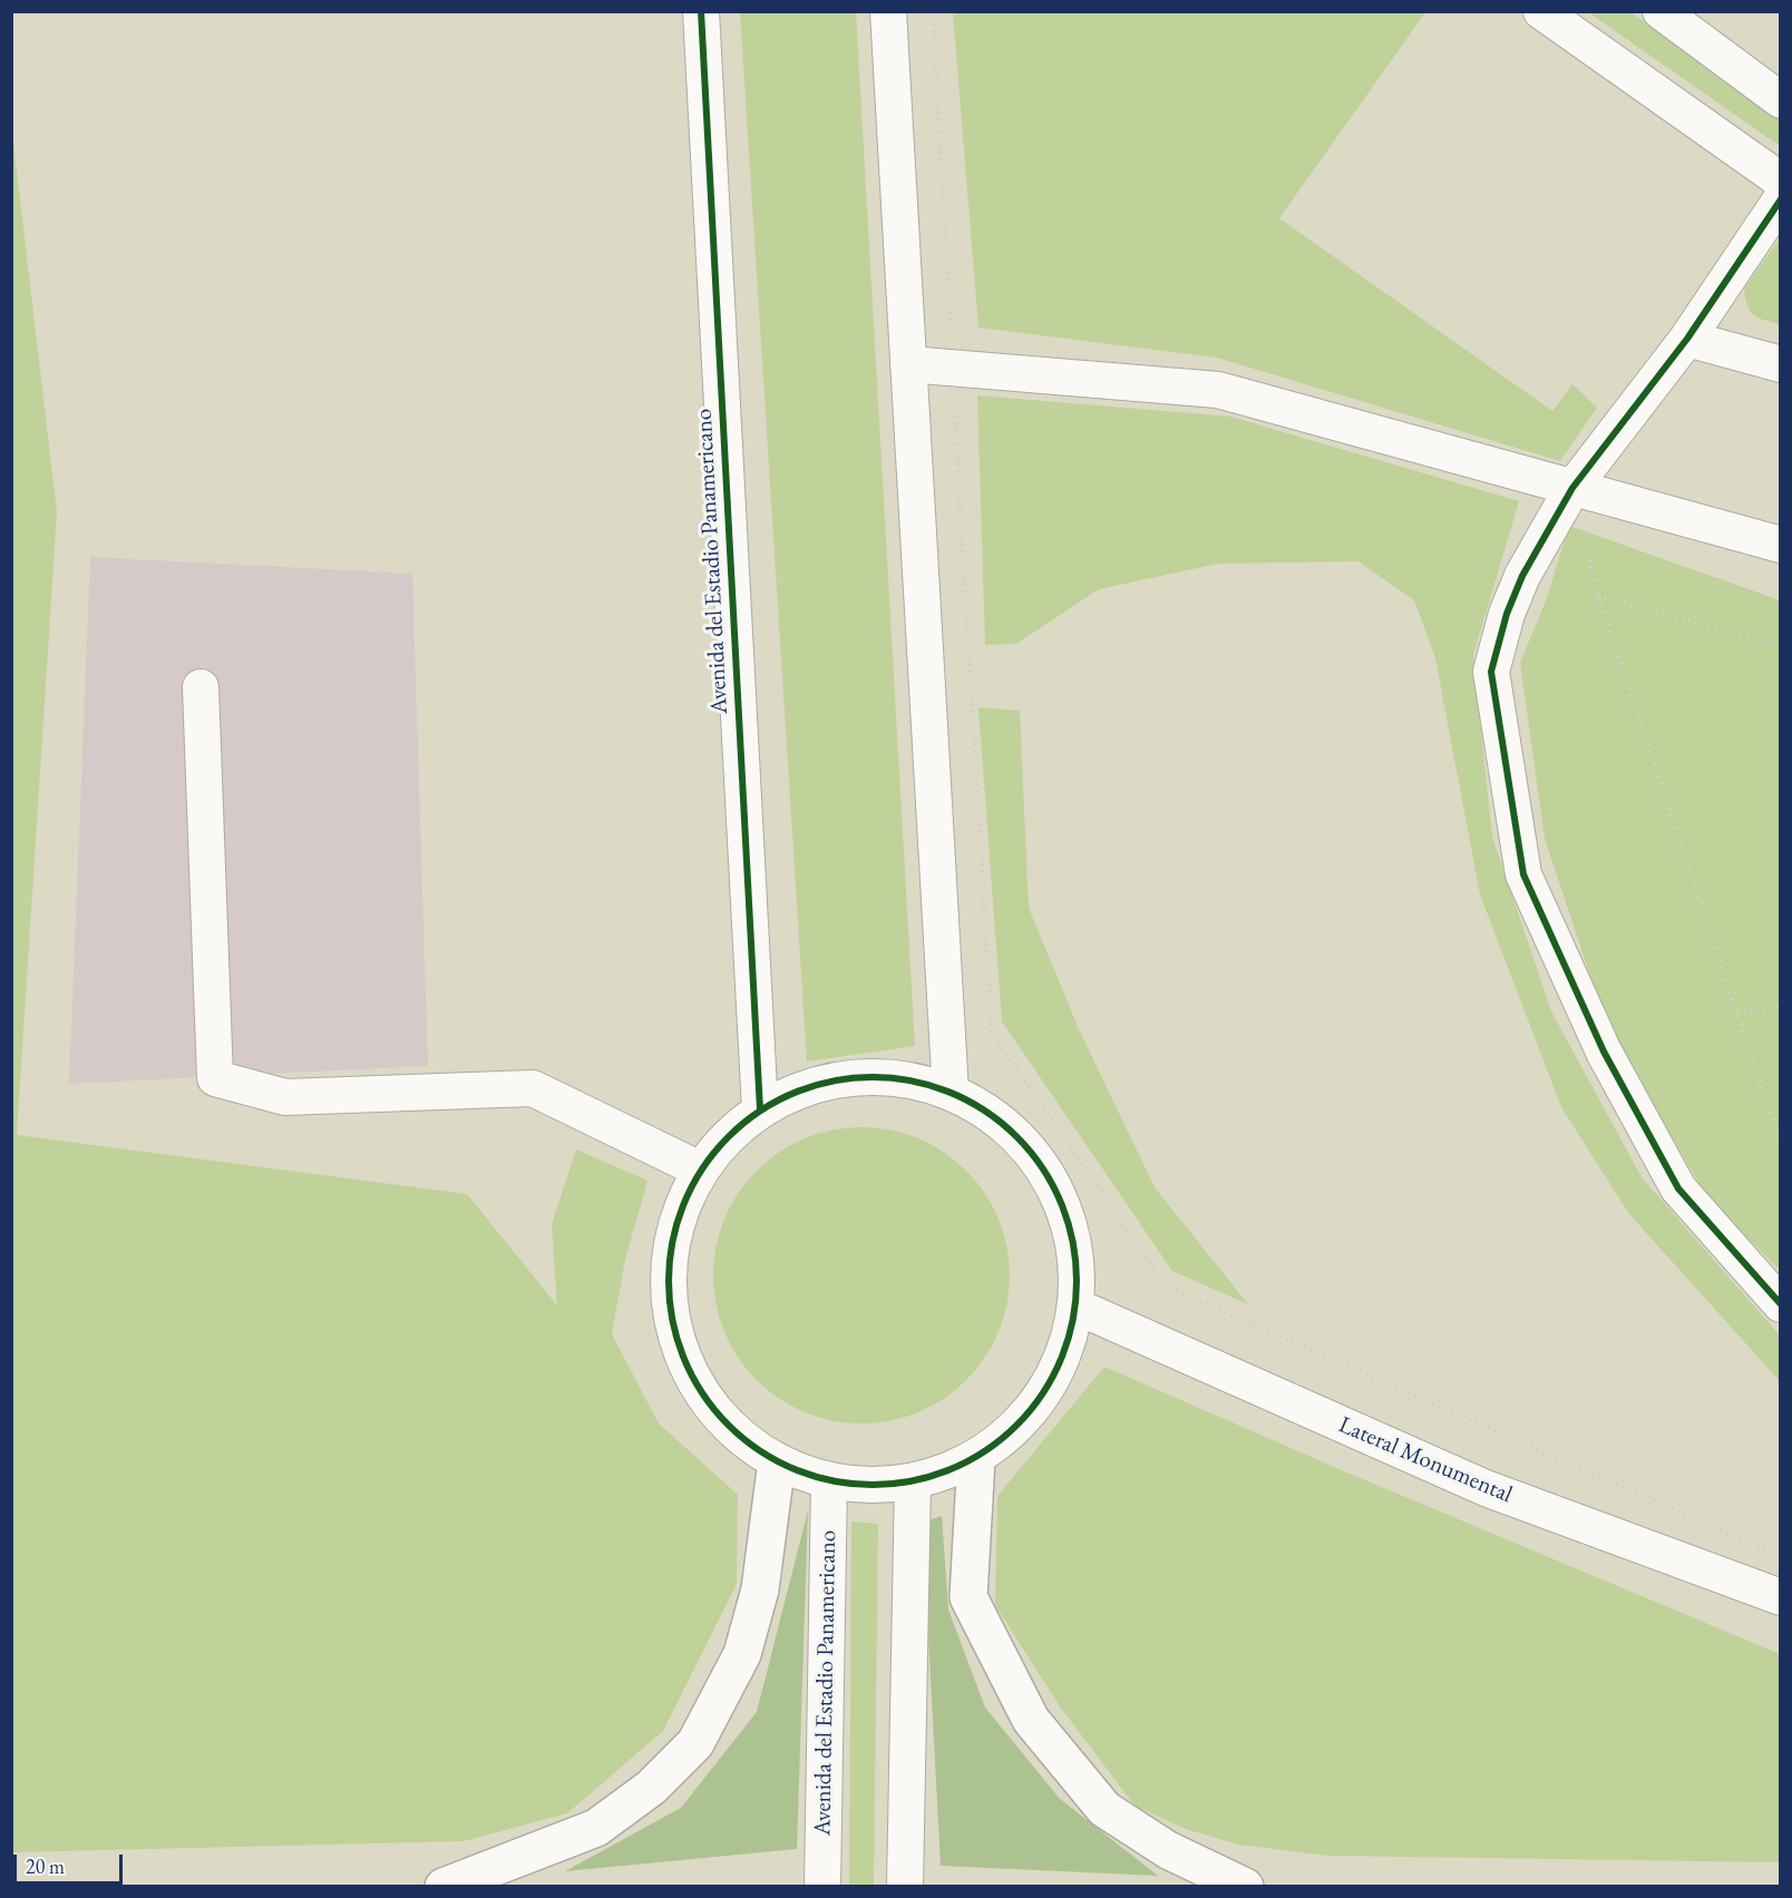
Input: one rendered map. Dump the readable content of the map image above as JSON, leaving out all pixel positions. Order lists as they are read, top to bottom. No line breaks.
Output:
{"streets":{"street":["Avenida del Estadio Panamericano","Lateral Monumental"]},"scale_bar":"20 m"}
